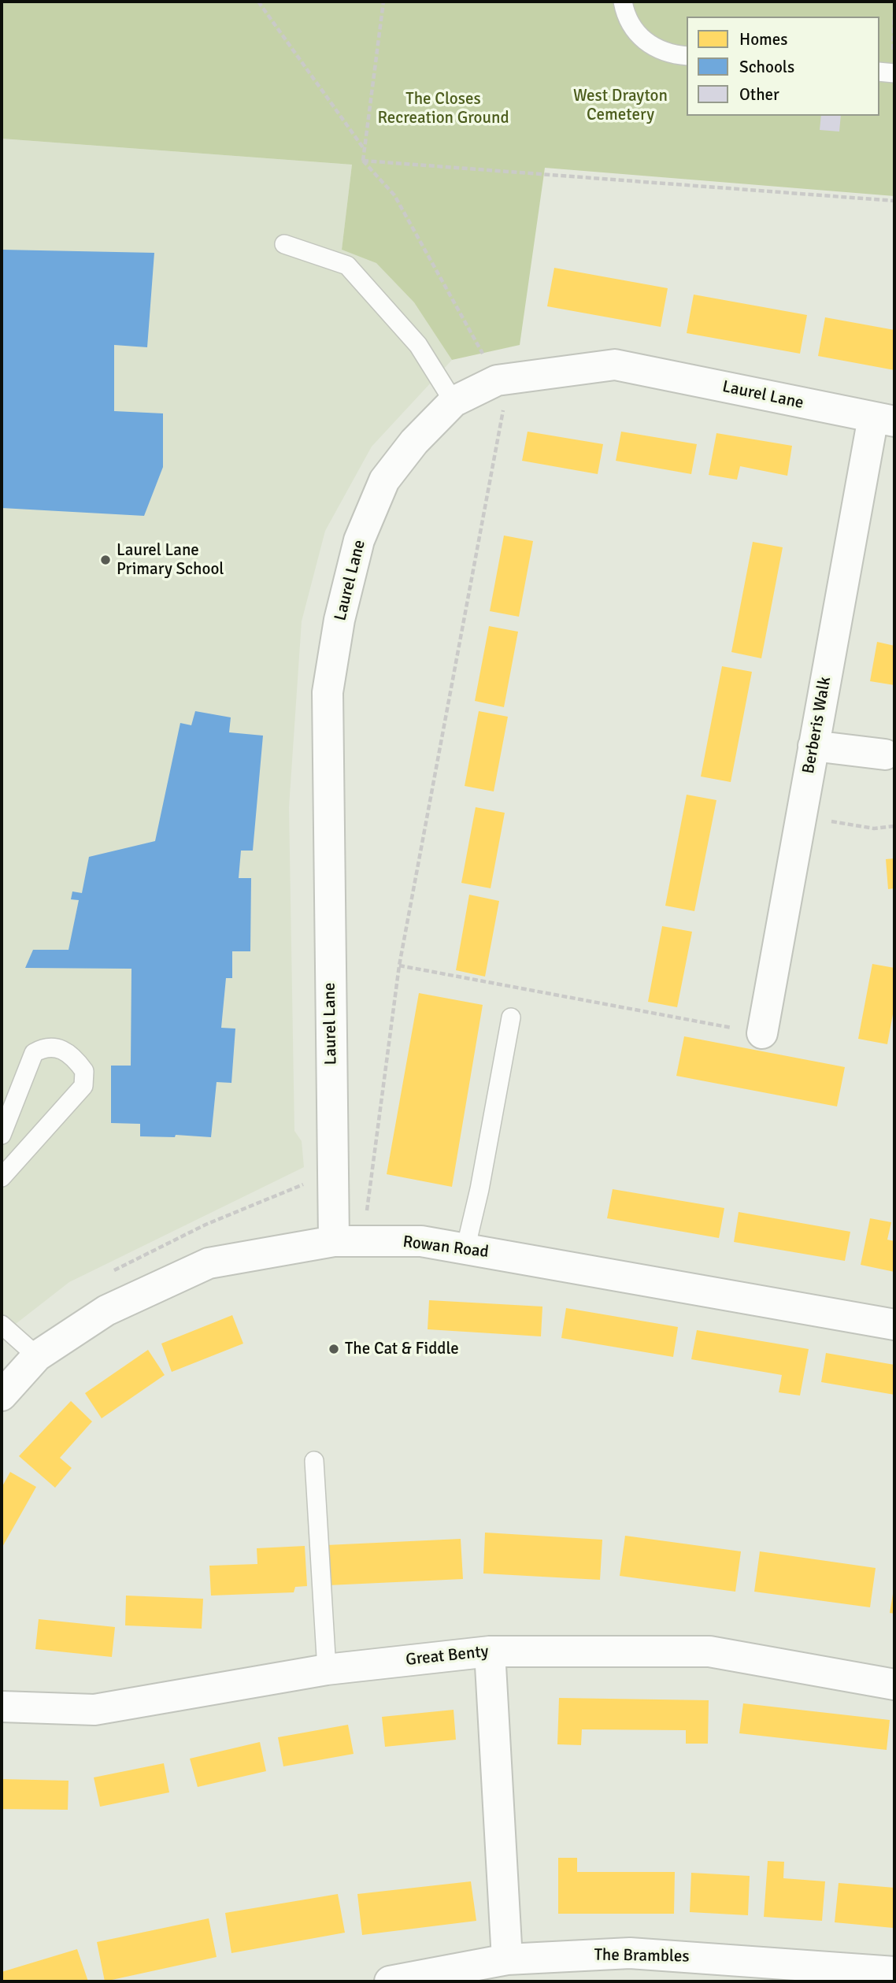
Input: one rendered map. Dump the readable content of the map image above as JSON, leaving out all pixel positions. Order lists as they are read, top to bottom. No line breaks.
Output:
{"streets":{"street":["Laurel Lane","Berberis Walk","Rowan Road","Great Benty","The Brambles"]},"crossings":[["Laurel Lane","Berberis Walk"],["Laurel Lane","Rowan Road"]],"parks":["West Drayton Cemetery","The Closes Recreation Ground"],"places":["Laurel Lane Primary School","The Cat & Fiddle"],"legend":["Homes","Schools","Other"]}
